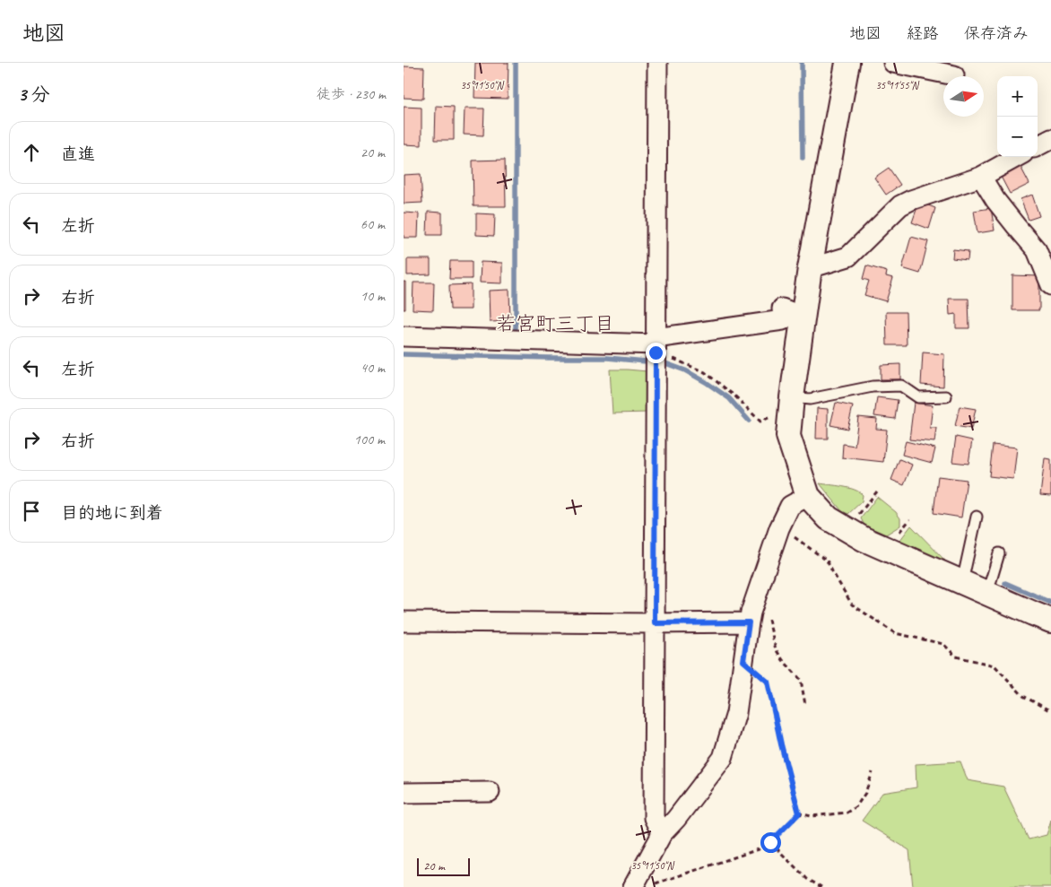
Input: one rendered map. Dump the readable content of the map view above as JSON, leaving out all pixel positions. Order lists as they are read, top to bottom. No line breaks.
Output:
{"districts":["若宮町三丁目"],"scale_bar":"20 m","north":"right","page":{"header":"地図","nav":["地図","経路","保存済み"],"heading":["3 分","徒歩 · 230 m"],"map_buttons":["+","−"],"list":[["直進","20 m"],["左折","60 m"],["右折","10 m"],["左折","40 m"],["右折","100 m"],"目的地に到着"],"scale":"20 m"},"coordinates":["35°11'50\"N","35°11'55\"N"]}
